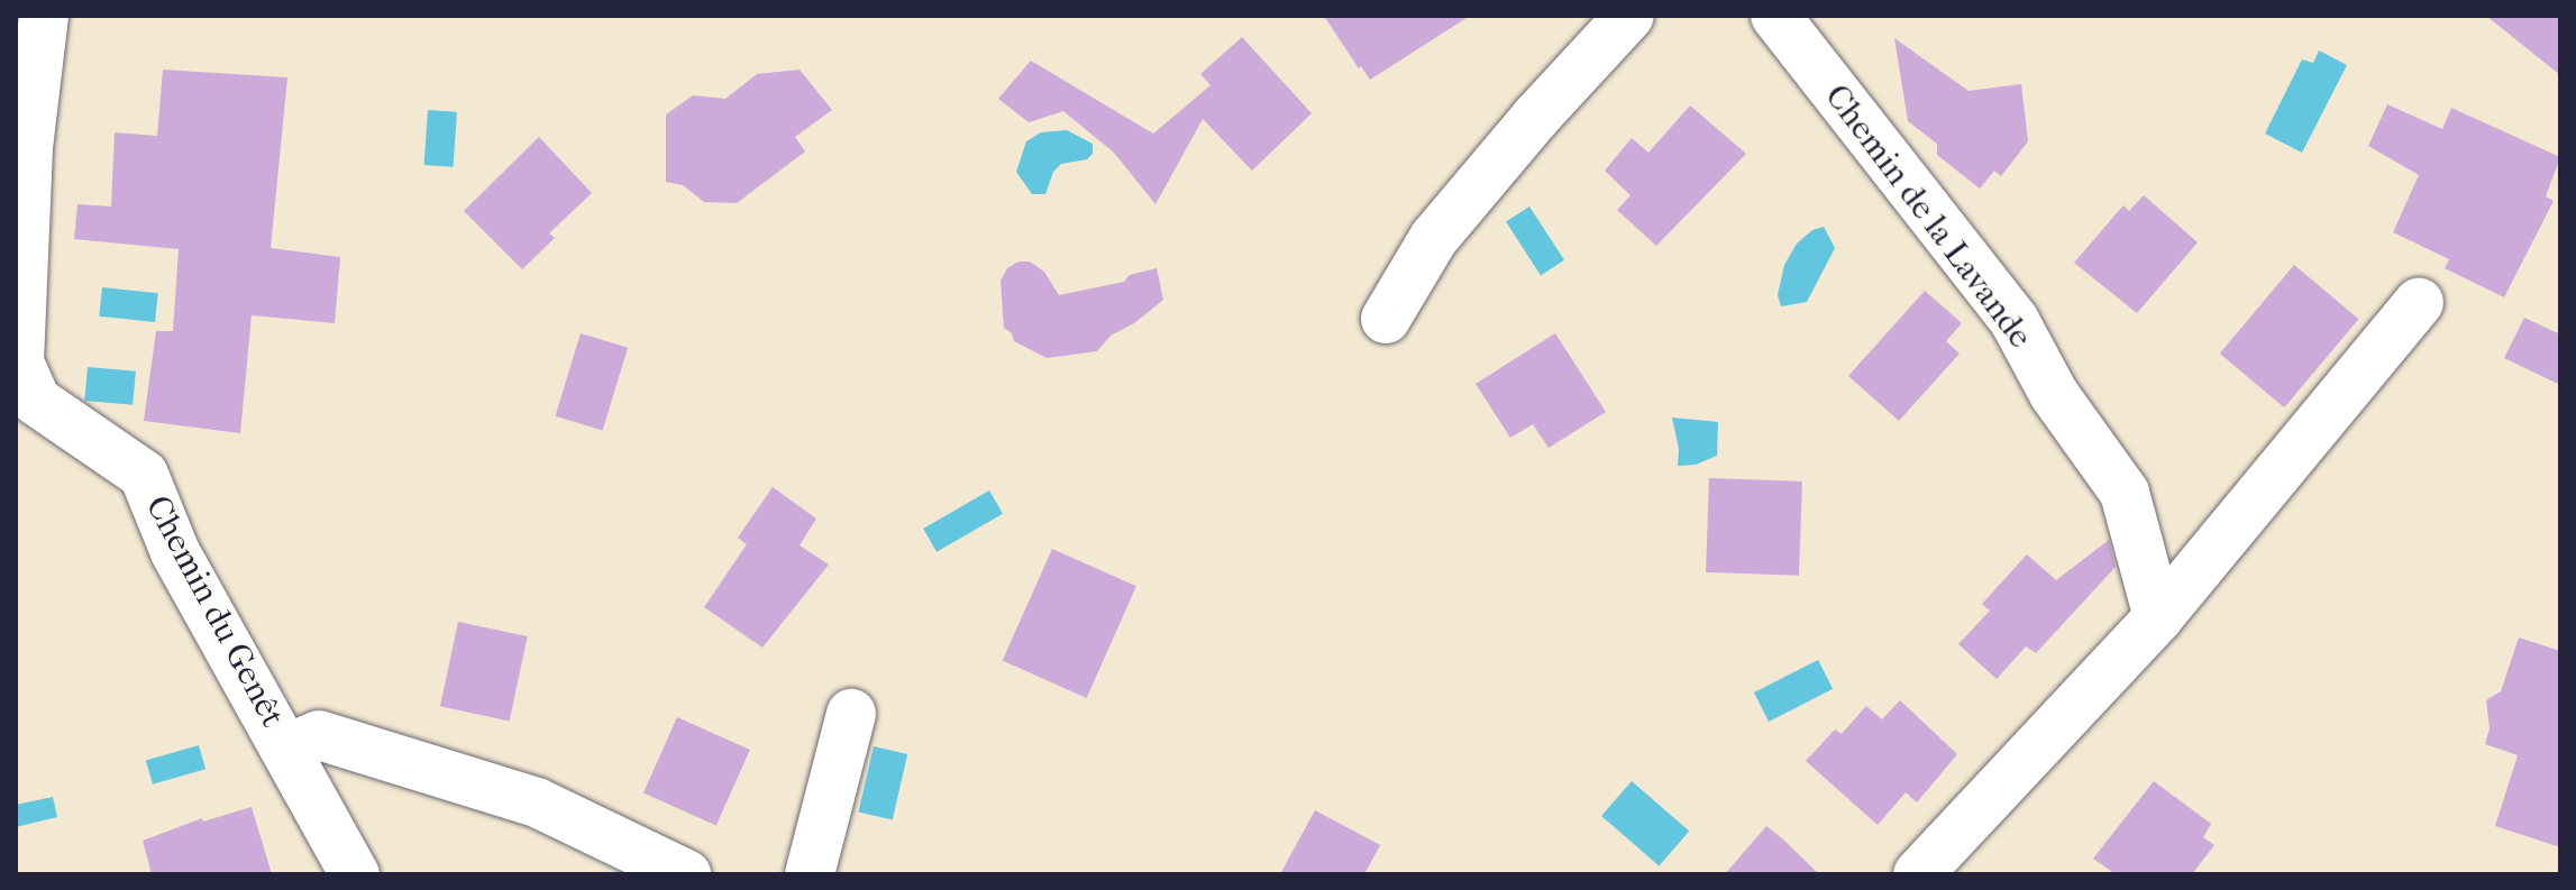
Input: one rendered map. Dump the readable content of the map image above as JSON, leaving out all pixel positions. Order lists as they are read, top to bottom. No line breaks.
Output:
{"streets":{"street":["Chemin de la Lavande","Chemin du Genêt"]}}
